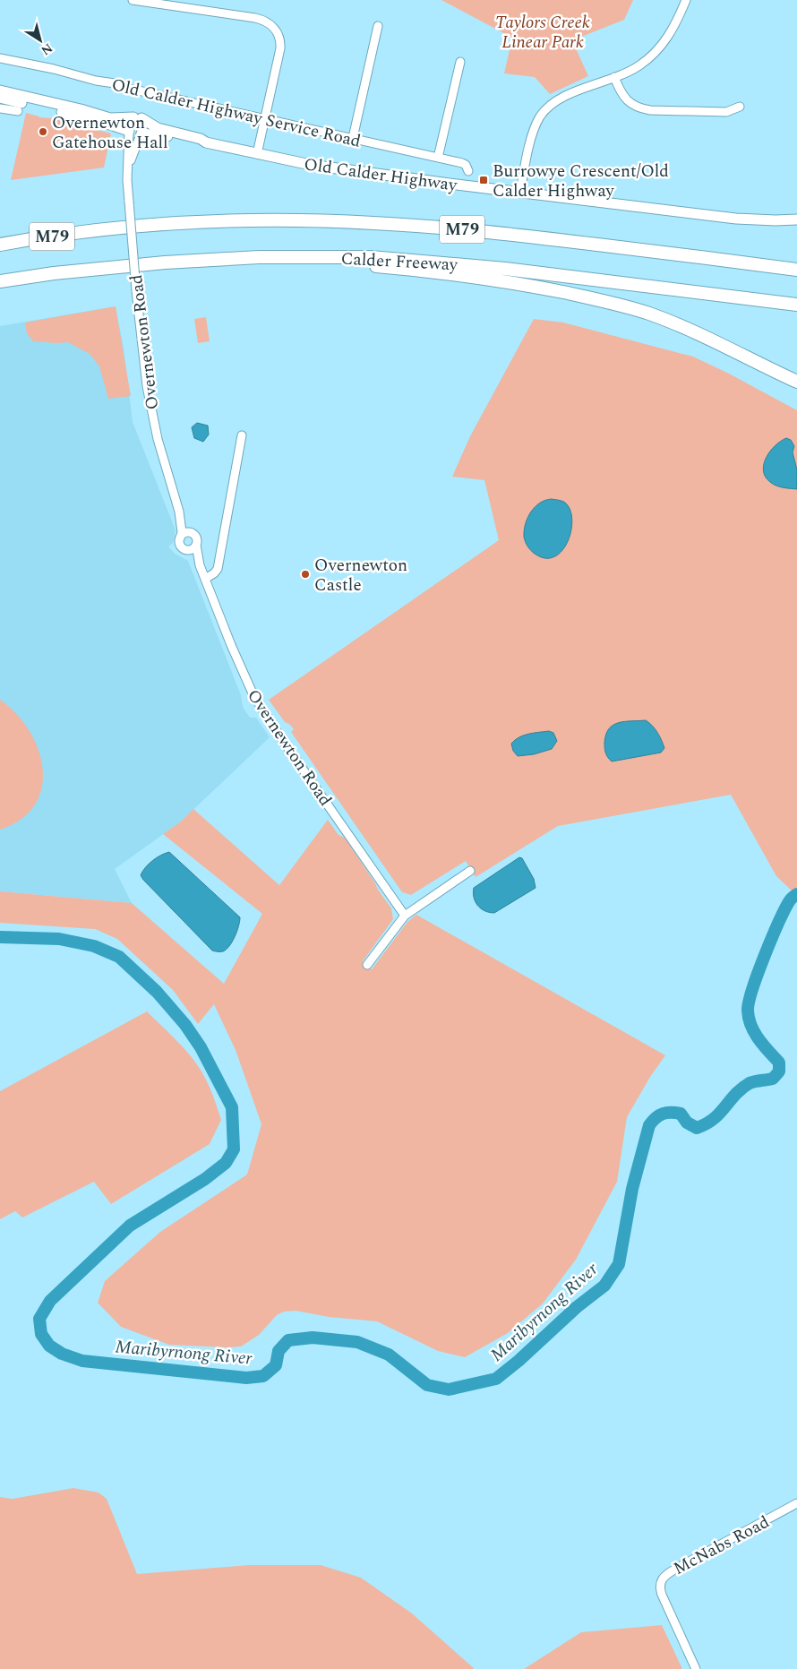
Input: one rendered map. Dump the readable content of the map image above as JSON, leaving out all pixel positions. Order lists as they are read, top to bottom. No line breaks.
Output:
{"streets":{"highway":["M79","Calder Freeway"],"main road":["Old Calder Highway"],"street":["Old Calder Highway Service Road","Overnewton Road","McNabs Road"]},"crossings":[["Old Calder Highway","Overnewton Road"]],"water":["Maribyrnong River"],"parks":["Taylors Creek Linear Park"],"places":{"other":["Overnewton Gatehouse Hall","Overnewton Castle"],"transit":["Burrowye Crescent/Old Calder Highway"]},"north":"bottom right"}
